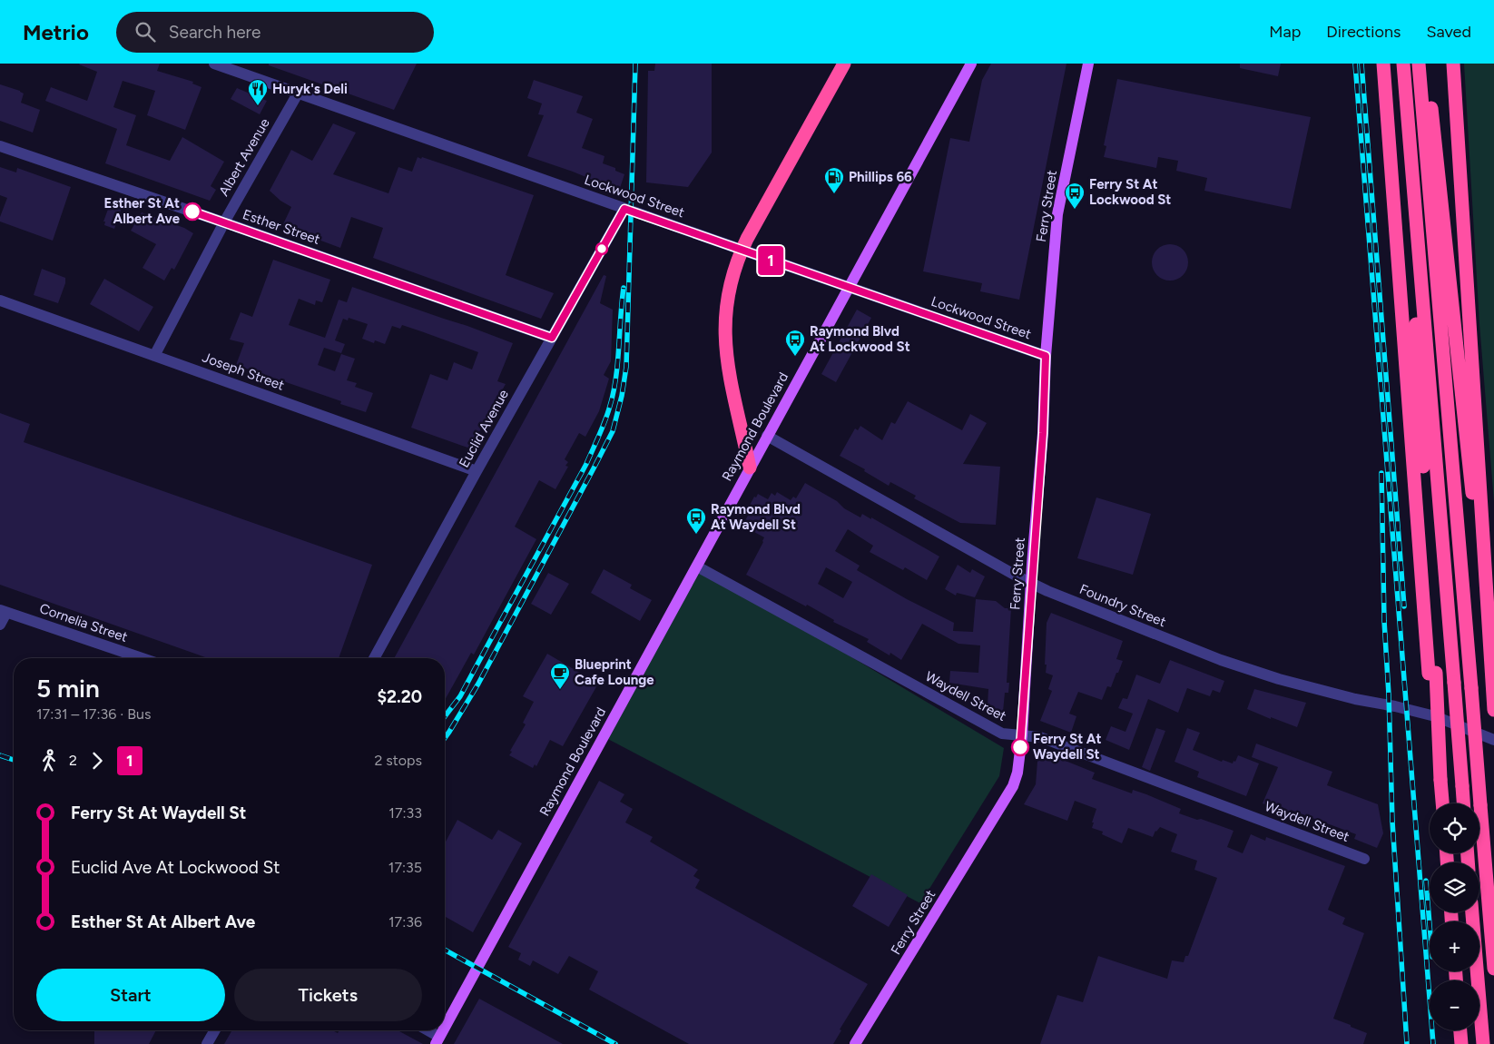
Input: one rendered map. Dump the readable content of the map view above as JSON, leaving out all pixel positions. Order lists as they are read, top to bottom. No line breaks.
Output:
{"streets":{"main road":["Ferry Street","Raymond Boulevard"],"street":["Albert Avenue","Lockwood Street","Esther Street","Joseph Street","Euclid Avenue","Foundry Street","Cornelia Street","Waydell Street"]},"crossings":[["Albert Avenue","Lockwood Street"],["Albert Avenue","Esther Street"],["Albert Avenue","Joseph Street"],["Lockwood Street","Ferry Street"],["Lockwood Street","Raymond Boulevard"],["Lockwood Street","Euclid Avenue"],["Ferry Street","Foundry Street"],["Ferry Street","Waydell Street"],["Esther Street","Euclid Avenue"],["Joseph Street","Euclid Avenue"],["Raymond Boulevard","Foundry Street"],["Raymond Boulevard","Waydell Street"]],"places":{"restaurant":["Huryk's Deli"],"fuel station":["Phillips 66"],"bus stop":["Ferry St At Lockwood St","Raymond Blvd At Lockwood St","Raymond Blvd At Waydell St"],"other":["Esther St At Albert Ave","Ferry St At Waydell St"],"cafe":["Blueprint Cafe Lounge"]},"lines":["bus line 1"],"page":{"header":"Metrio","search":"Search here","nav":["Map","Directions","Saved"],"on_map":"1","heading":["5 min","17:31 – 17:36 · Bus","$2.20"],"legs":["2","1","2 stops"],"list":[{"name":"Ferry St At Waydell St","value":"17:33"},{"name":"Euclid Ave At Lockwood St","value":"17:35"},{"name":"Esther St At Albert Ave","value":"17:36"}],"map_buttons":["+","−"],"buttons":["Start","Tickets"]}}
